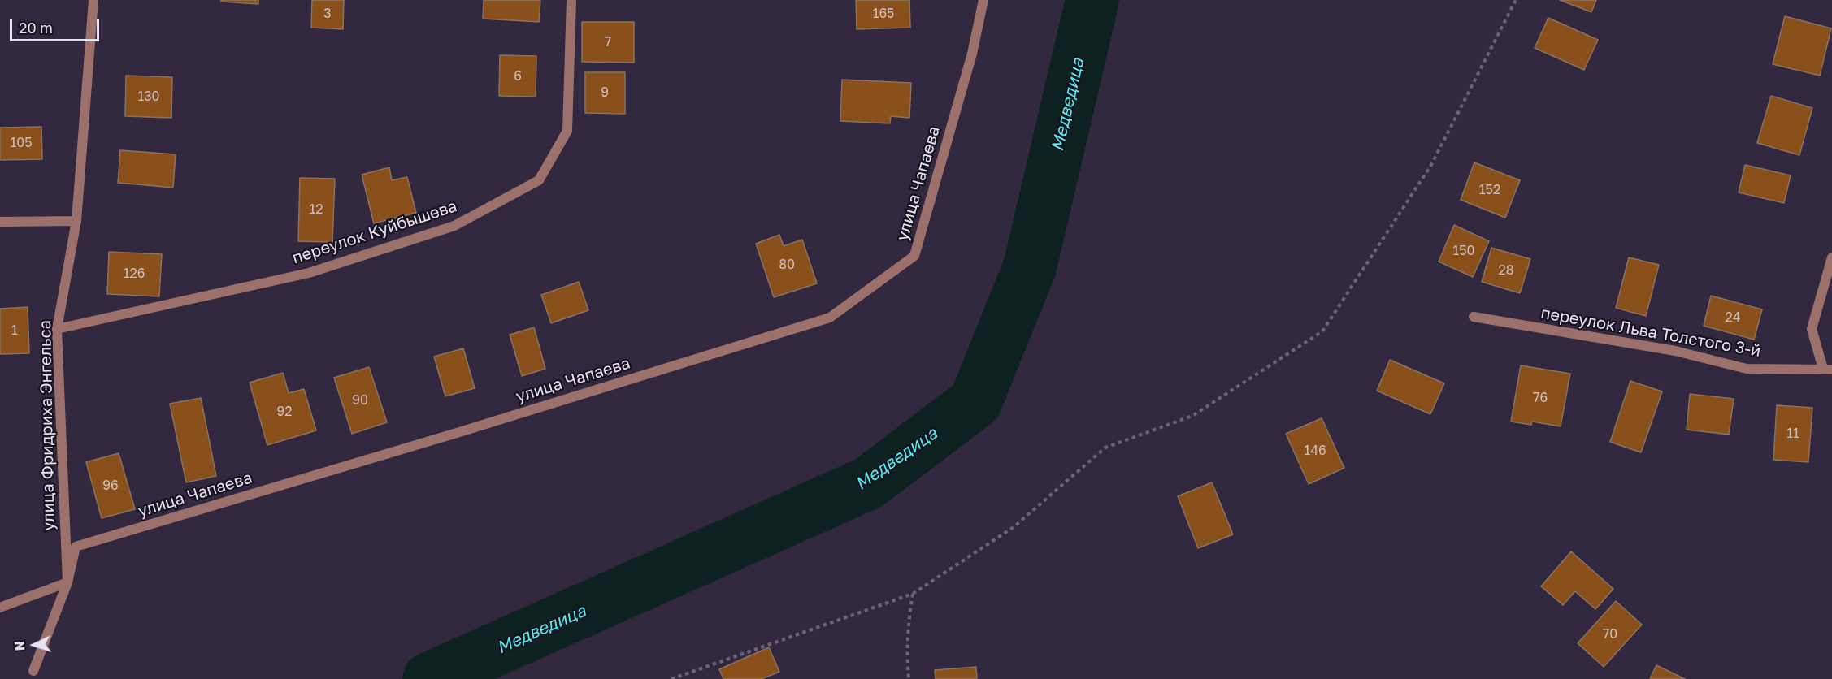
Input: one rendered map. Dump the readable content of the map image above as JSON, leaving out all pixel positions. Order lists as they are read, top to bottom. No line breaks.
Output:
{"streets":{"street":["улица Чапаева","переулок Куйбышева","переулок Льва Толстого 3-й","улица Фридриха Энгельса"]},"crossings":[["улица Чапаева","улица Фридриха Энгельса"],["переулок Куйбышева","улица Фридриха Энгельса"]],"water":["Медведица"],"house_numbers":["3","165","7","6","9","130","105","152","12","150","80","28","126","24","1","76","90","92","11","146","96","70"],"scale_bar":"20 m","north":"left"}
